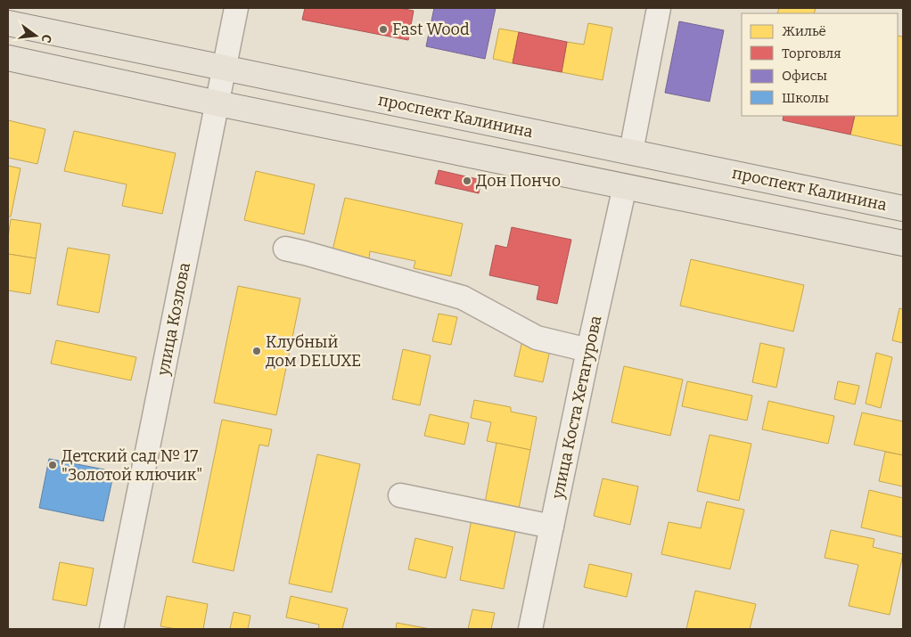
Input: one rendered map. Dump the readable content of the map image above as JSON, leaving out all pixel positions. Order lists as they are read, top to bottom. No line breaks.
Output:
{"streets":{"main road":["проспект Калинина"],"street":["улица Козлова","улица Коста Хетагурова"]},"crossings":[["проспект Калинина","улица Козлова"]],"places":["Fast Wood","Дон Пончо","Клубный дом DELUXE","Детский сад № 17 \"Золотой ключик\""],"legend":["Жильё","Торговля","Офисы","Школы"],"north":"right"}
